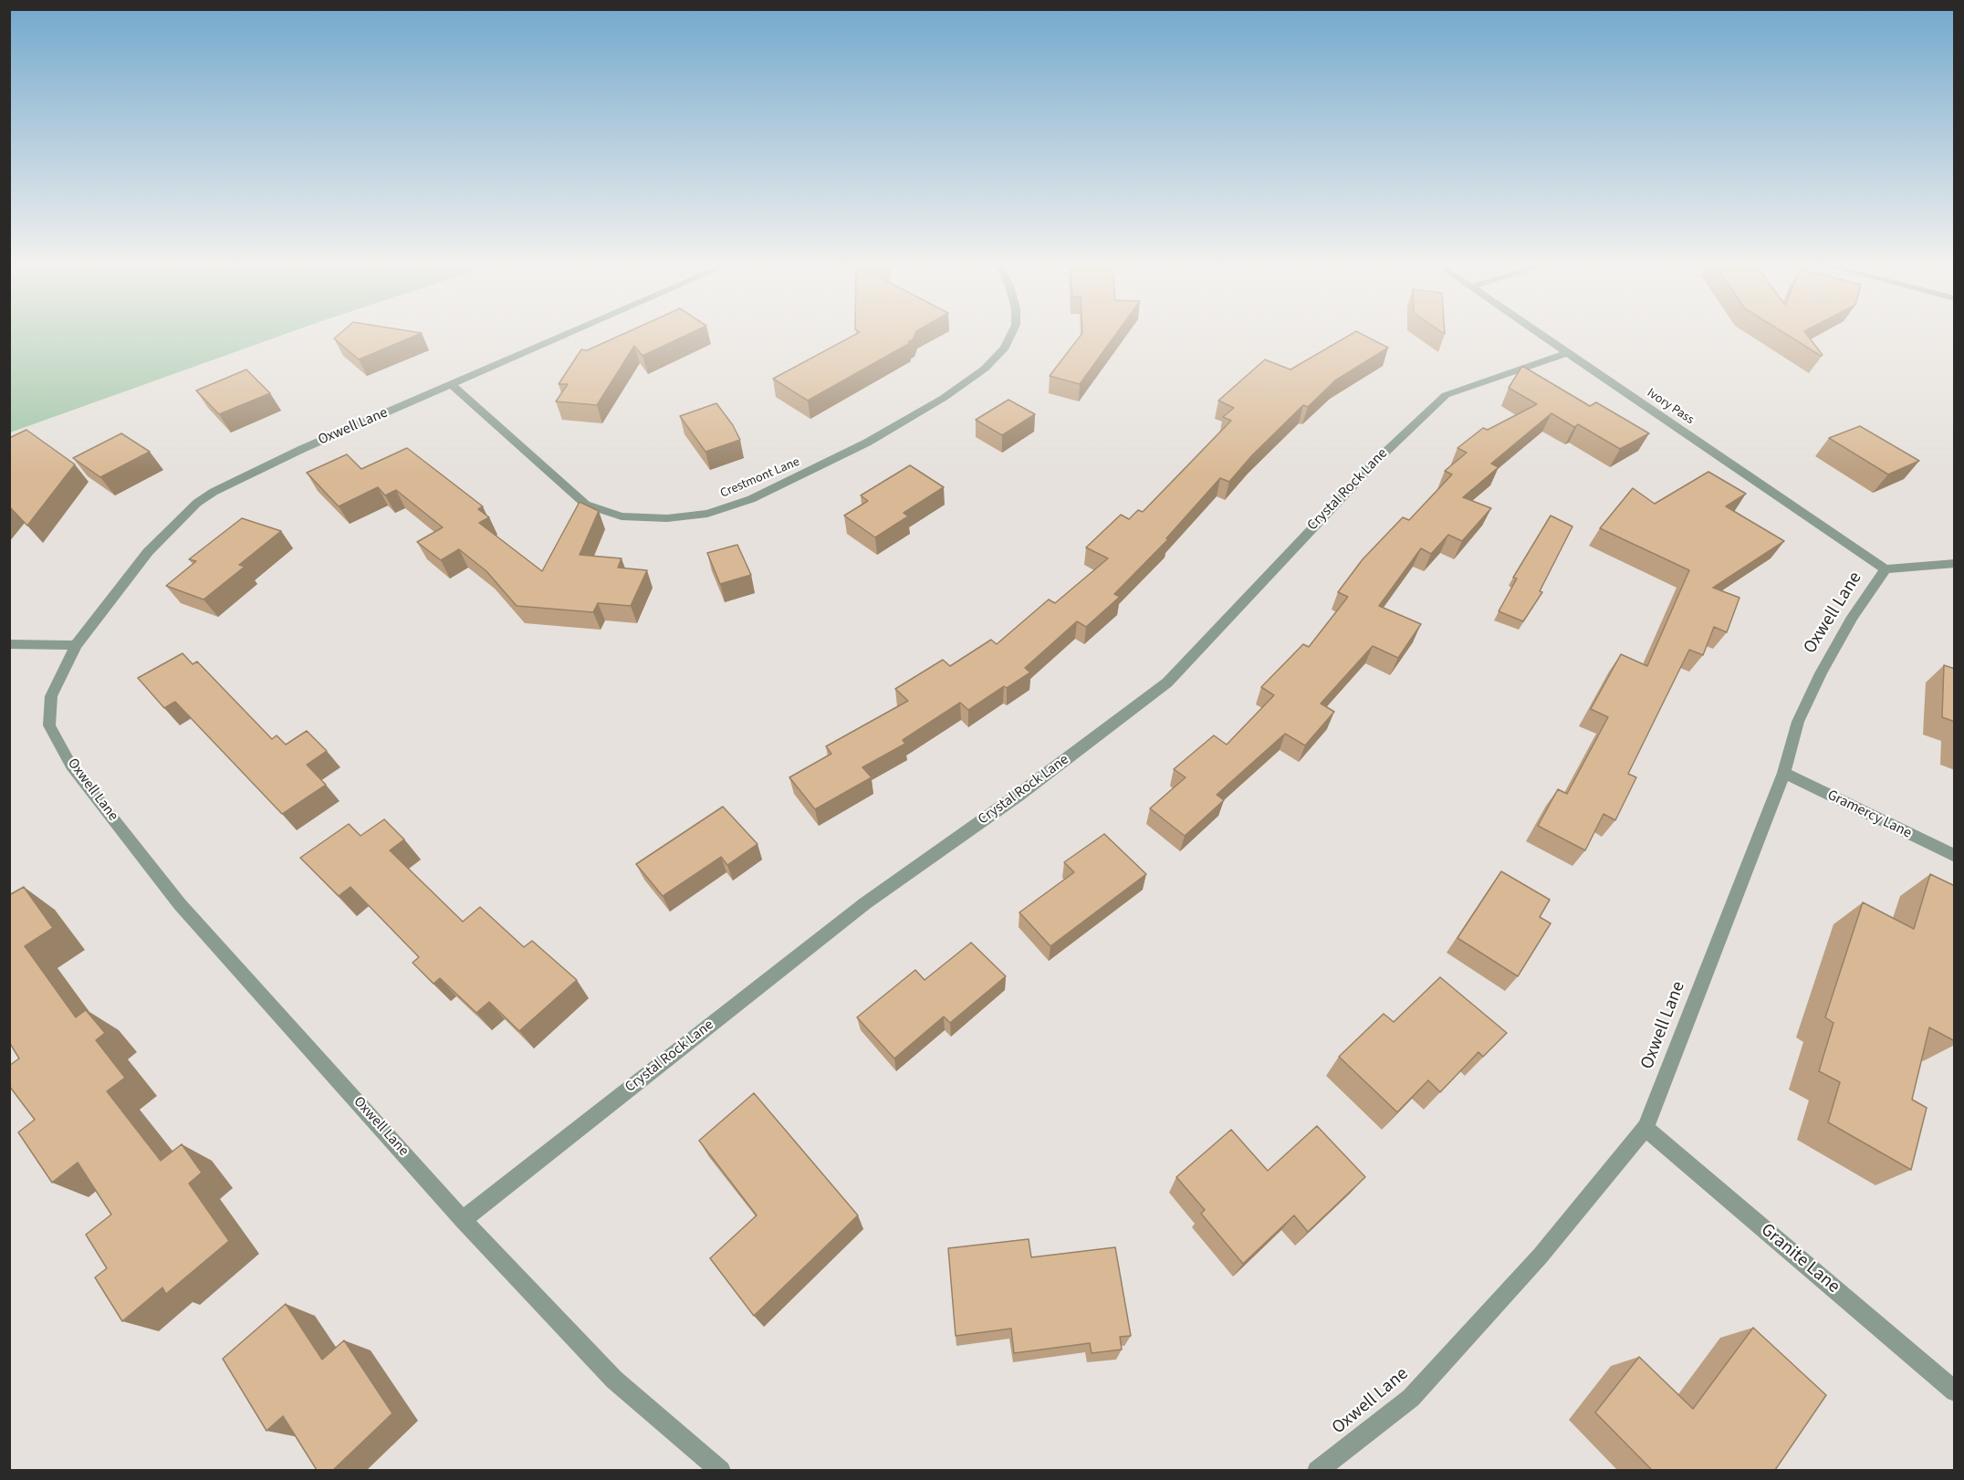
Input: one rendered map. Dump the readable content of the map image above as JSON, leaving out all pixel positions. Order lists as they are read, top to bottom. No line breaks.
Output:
{"streets":{"street":["Ivory Pass","Oxwell Lane","Crestmont Lane","Crystal Rock Lane","Gramercy Lane","Granite Lane"]},"crossings":[["Ivory Pass","Oxwell Lane"],["Ivory Pass","Crystal Rock Lane"],["Oxwell Lane","Crestmont Lane"],["Oxwell Lane","Crystal Rock Lane"],["Oxwell Lane","Gramercy Lane"],["Oxwell Lane","Granite Lane"]]}
